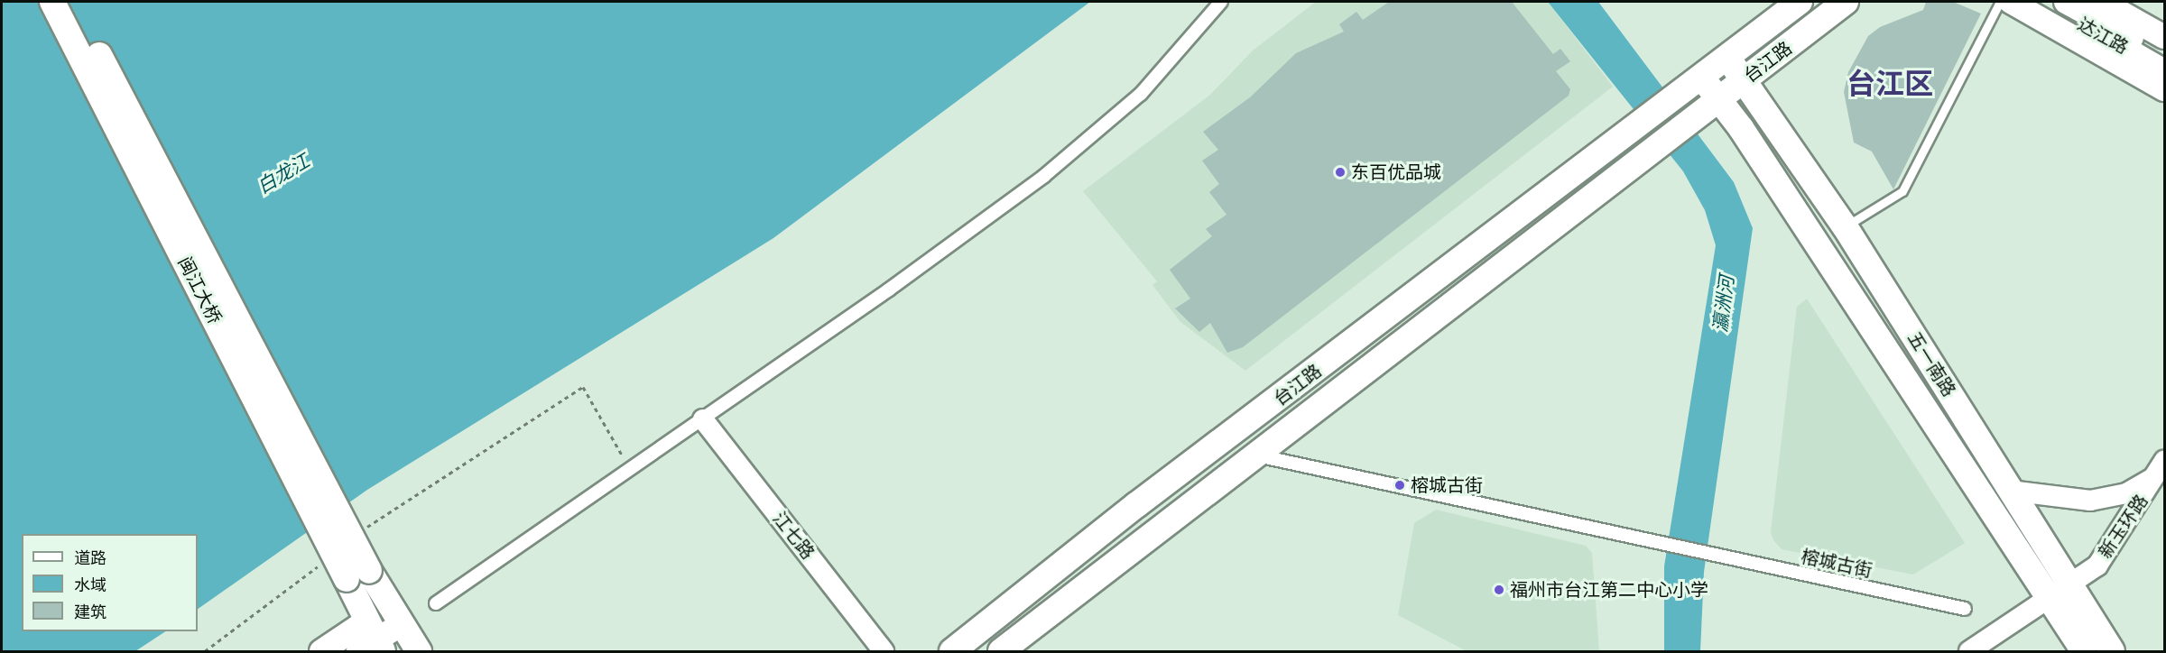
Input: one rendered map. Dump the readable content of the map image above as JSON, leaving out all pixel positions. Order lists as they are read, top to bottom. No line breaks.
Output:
{"streets":{"main road":["达江路","台江路","闽江大桥","五一南路"],"street":["新玉环路","江七路","榕城古街"]},"crossings":[["台江路","五一南路"],["台江路","榕城古街"],["五一南路","新玉环路"]],"districts":["台江区"],"water":["白龙江","瀛洲河"],"places":["东百优品城","榕城古街","福州市台江第二中心小学"],"legend":["道路","水域","建筑"]}
